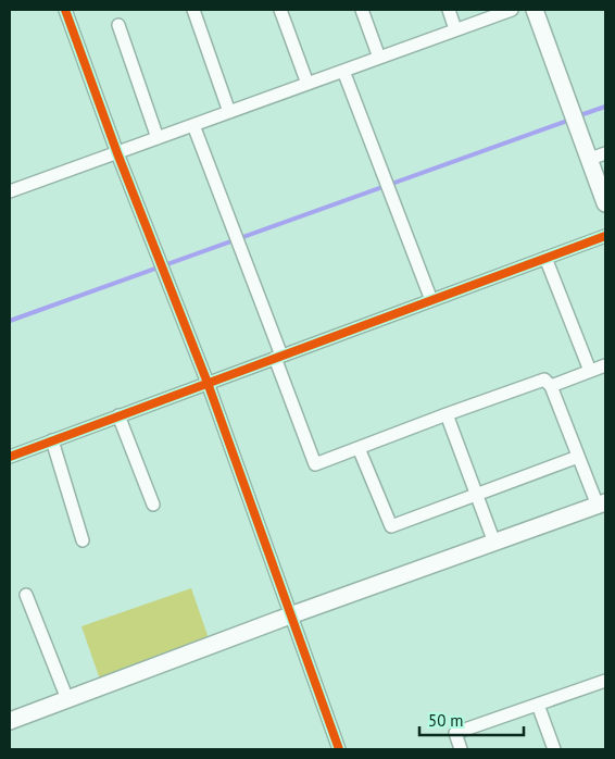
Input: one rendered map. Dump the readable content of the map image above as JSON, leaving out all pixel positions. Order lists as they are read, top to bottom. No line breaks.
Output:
{"scale_bar":"50 m"}
